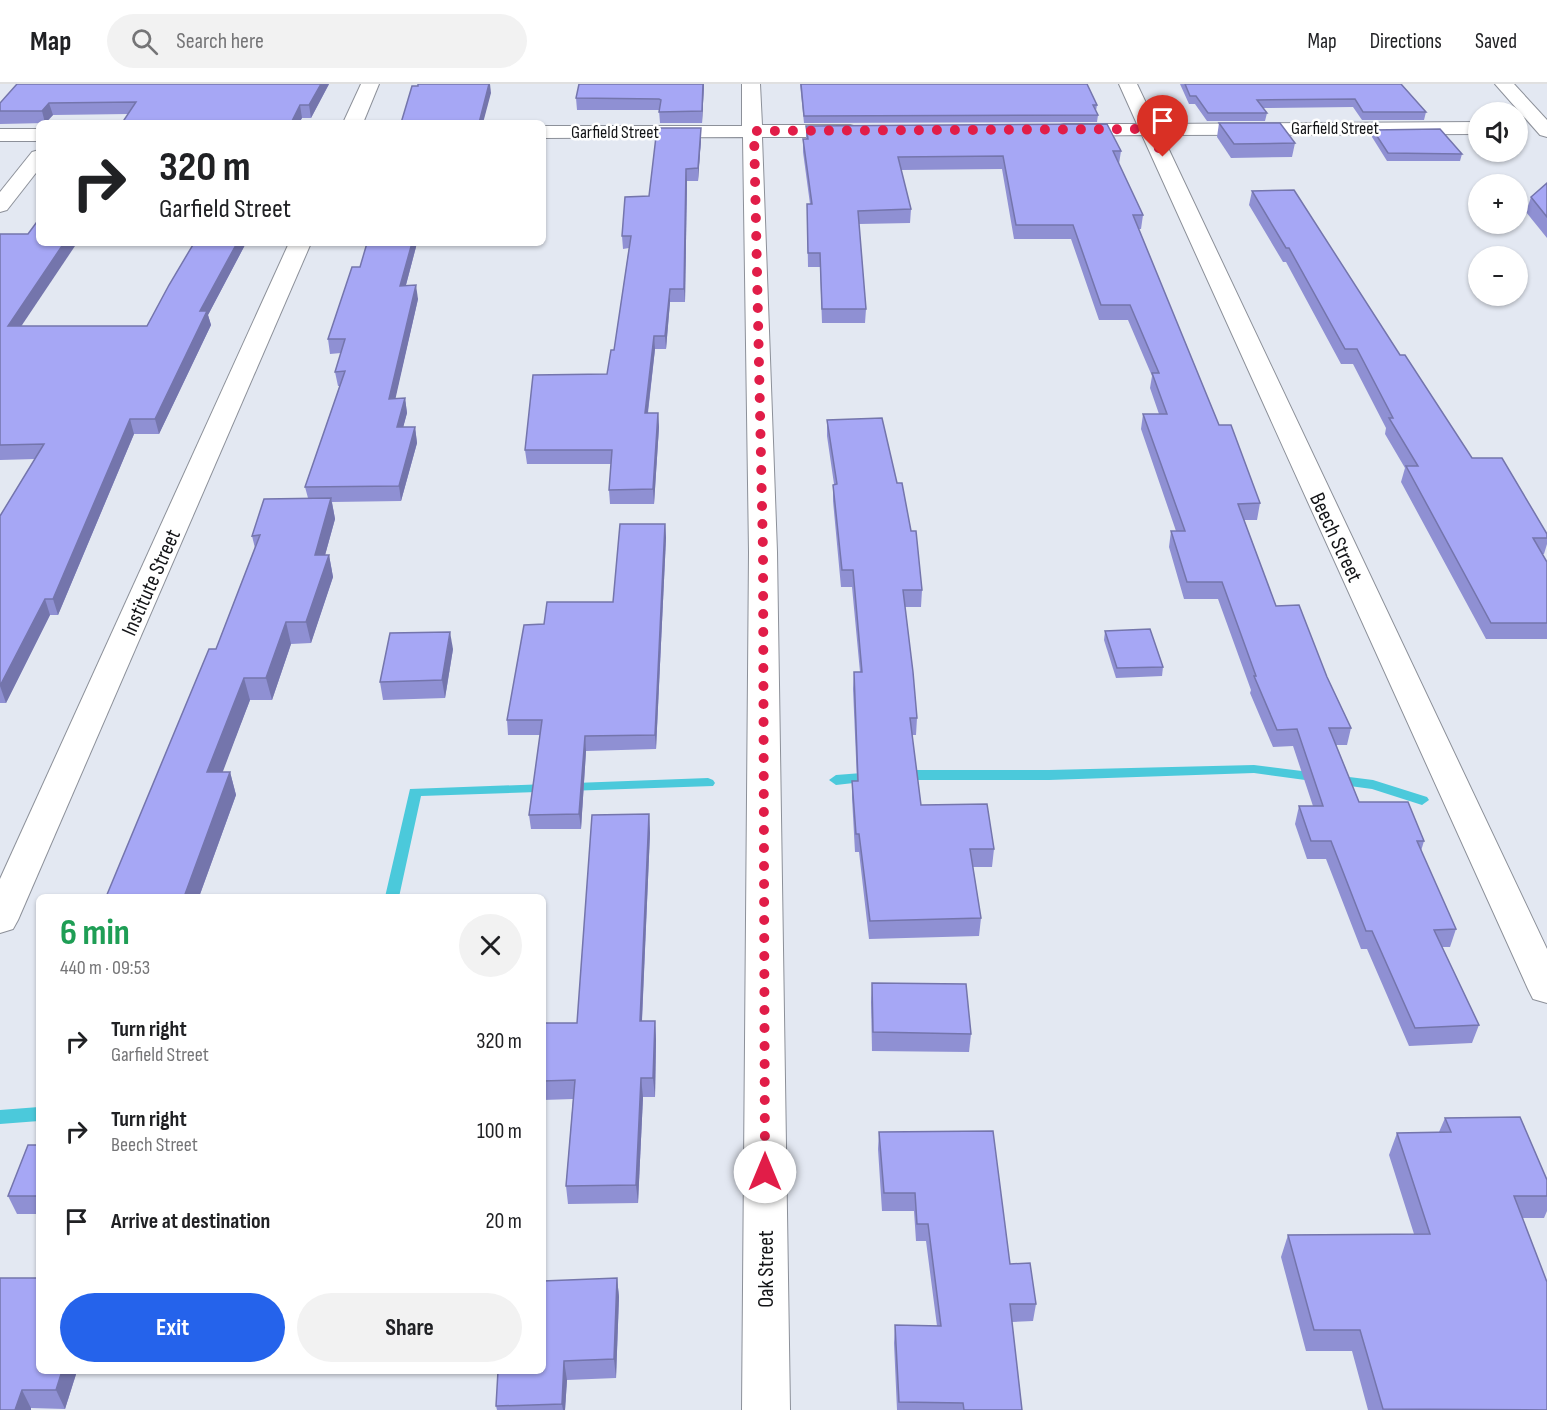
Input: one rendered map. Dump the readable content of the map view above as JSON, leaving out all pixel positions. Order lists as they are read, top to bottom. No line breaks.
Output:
{"streets":{"street":["Garfield Street","Beech Street","Institute Street","Oak Street"]},"crossings":[["Garfield Street","Beech Street"],["Garfield Street","Oak Street"]],"page":{"header":"Map","search":"Search here","nav":["Map","Directions","Saved"],"map_buttons":["+","−"],"turn":["320 m","Garfield Street"],"heading":["6 min","440 m · 09:53"],"list":[{"name":"Turn right","note":"Garfield Street","value":"320 m"},{"name":"Turn right","note":"Beech Street","value":"100 m"},{"name":"Arrive at destination","value":"20 m"}],"buttons":["Exit","Share"]}}
